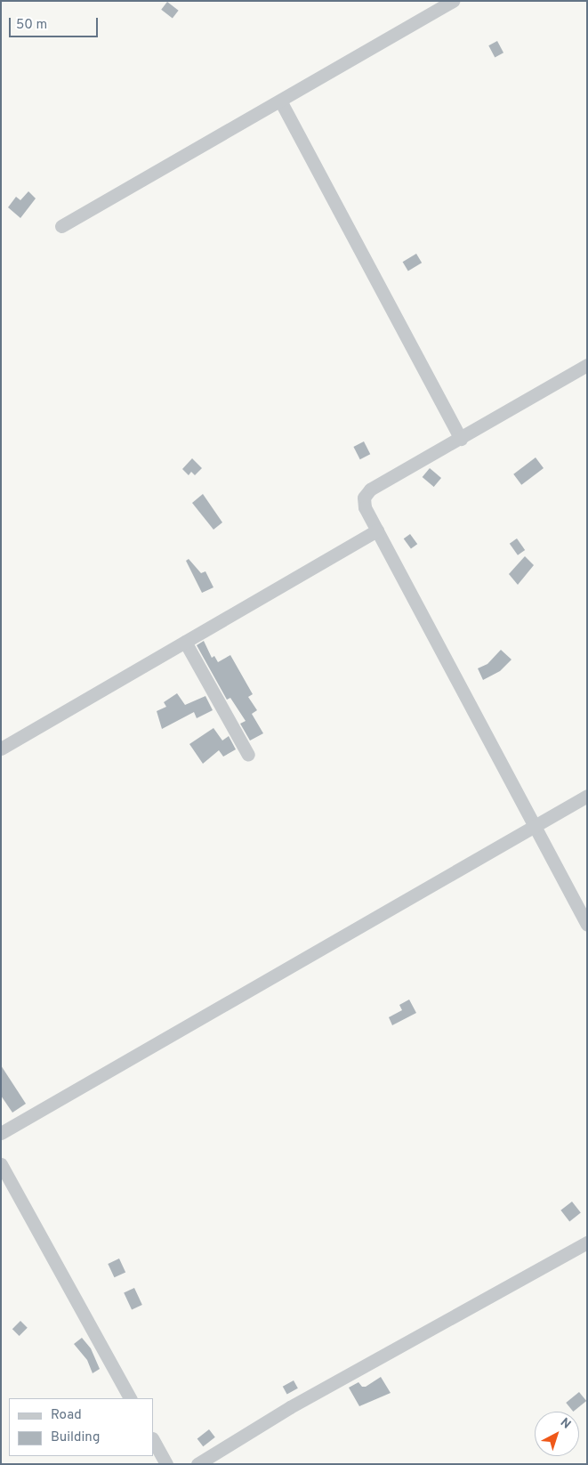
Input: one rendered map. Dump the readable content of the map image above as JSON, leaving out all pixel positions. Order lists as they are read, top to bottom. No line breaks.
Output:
{"legend":["Road","Building"],"scale_bar":"50 m","north":"top right"}
